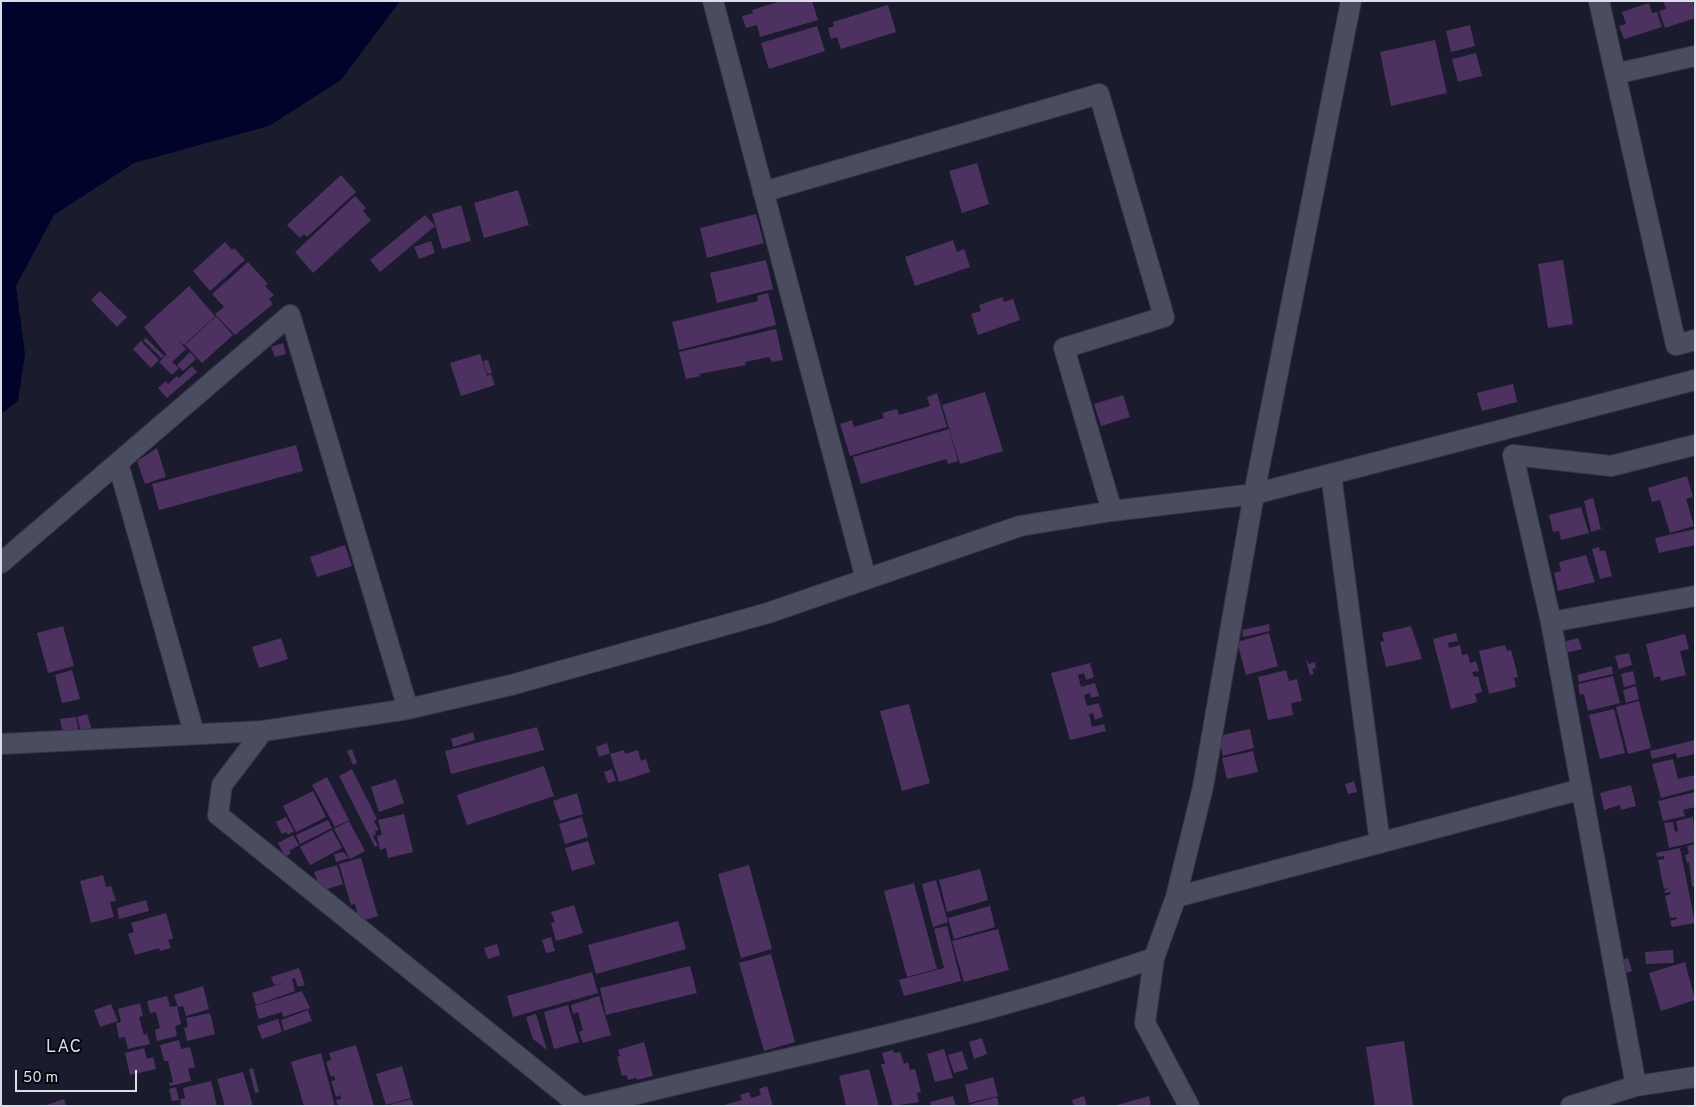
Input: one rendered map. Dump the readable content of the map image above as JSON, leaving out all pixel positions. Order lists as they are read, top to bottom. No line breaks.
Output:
{"districts":["LAC"],"scale_bar":"50 m"}
